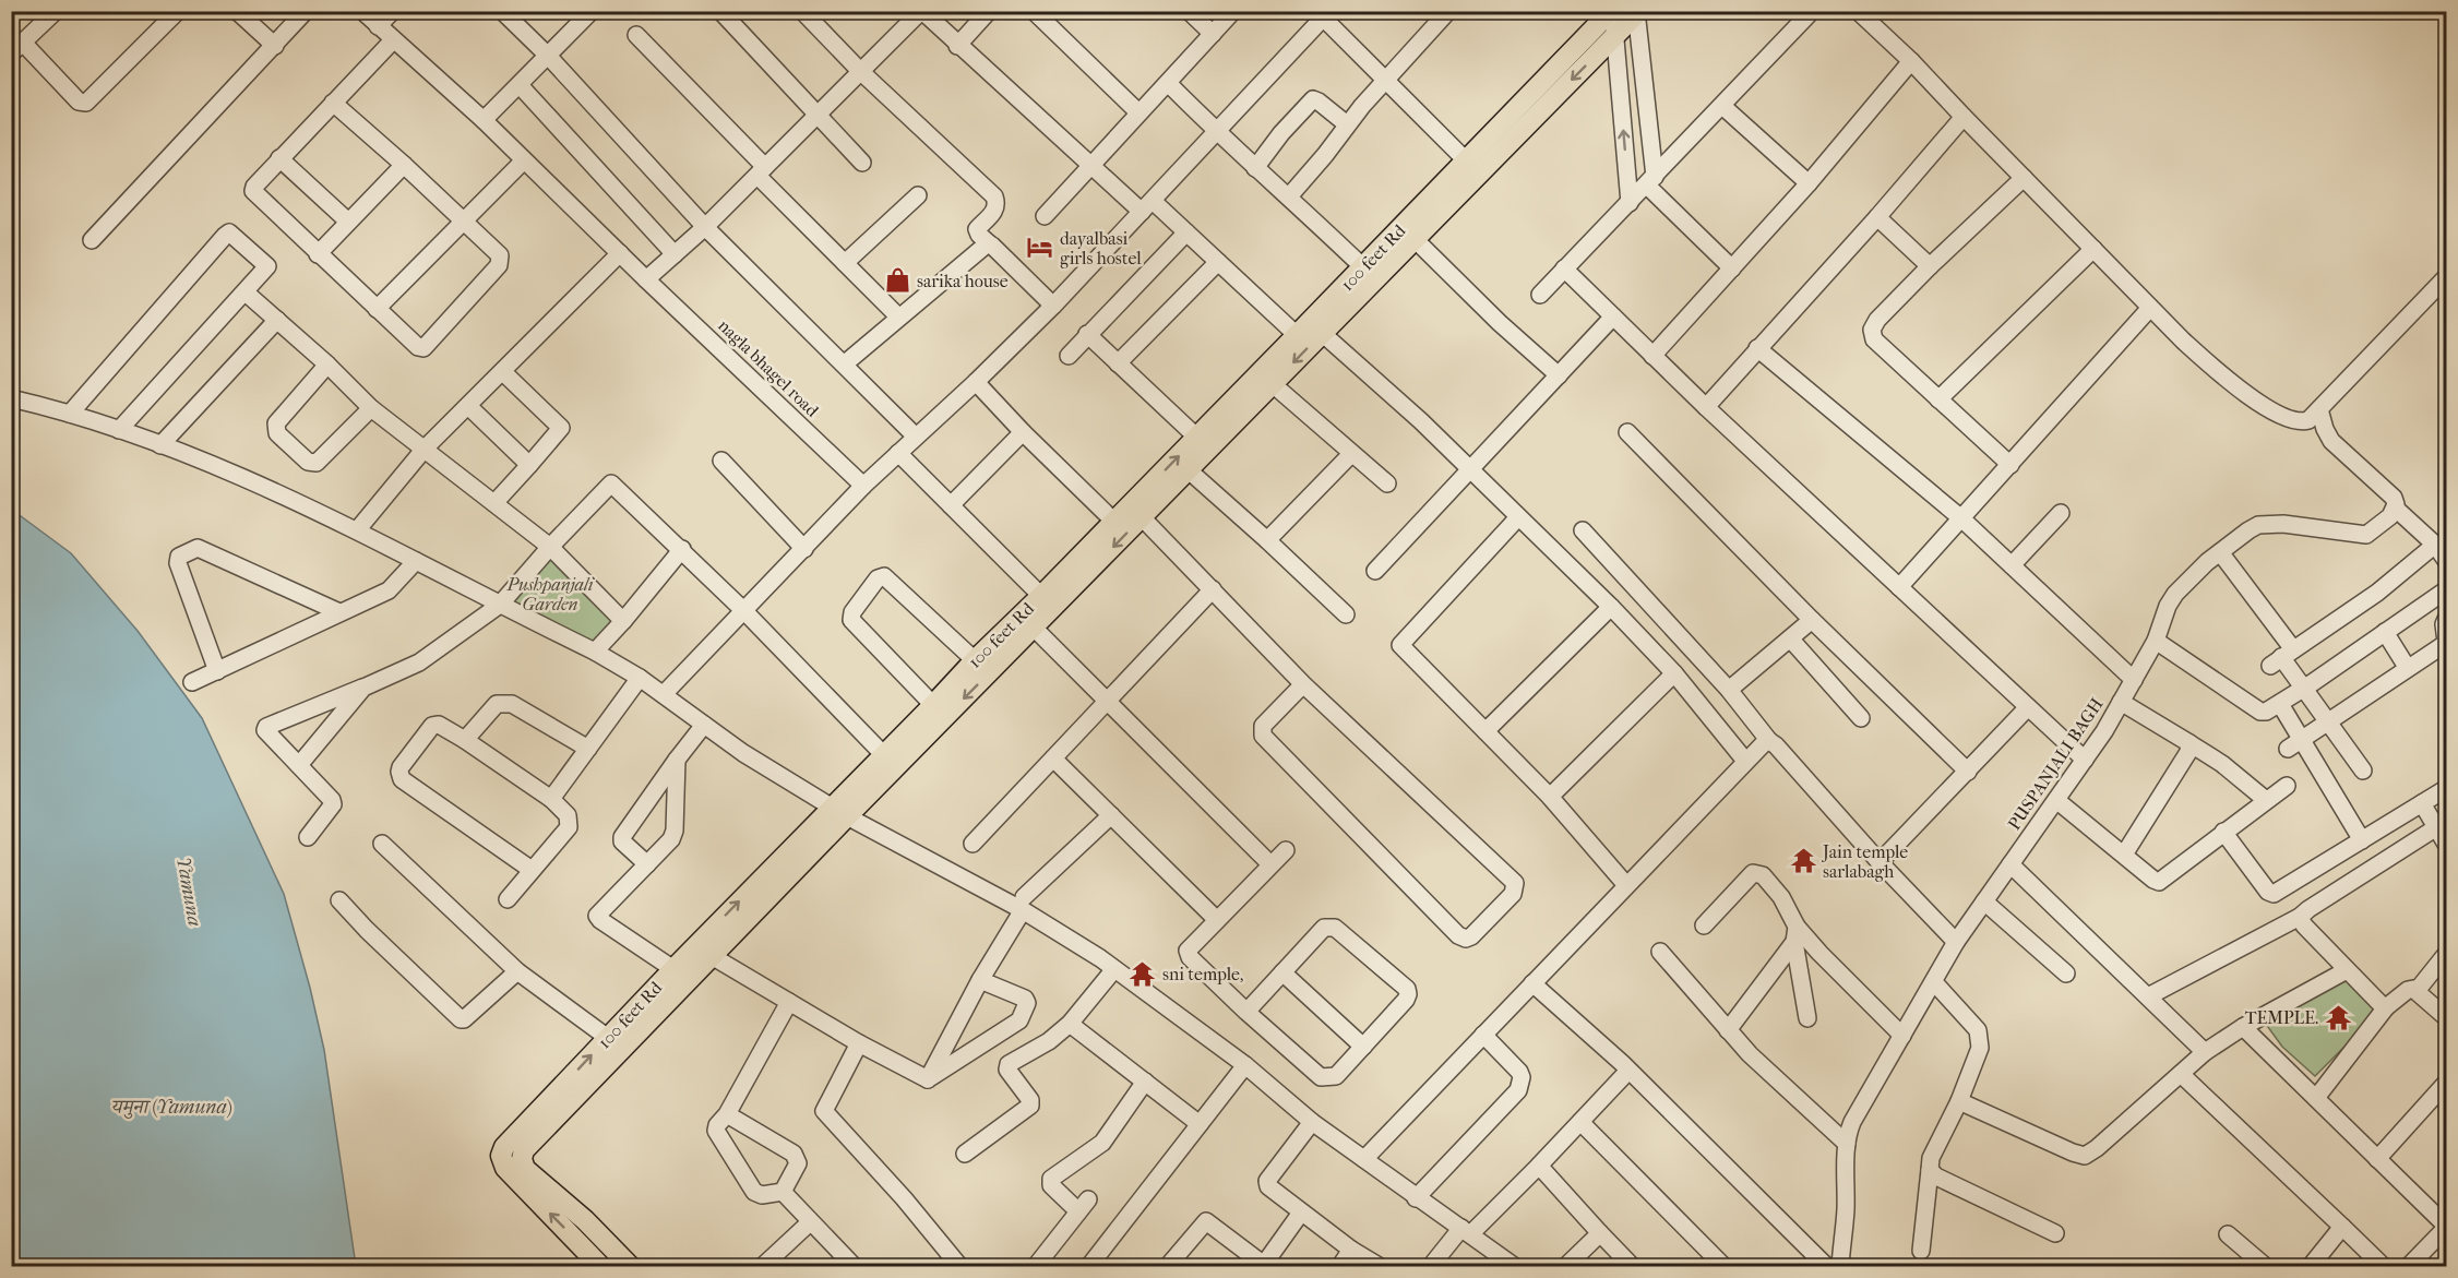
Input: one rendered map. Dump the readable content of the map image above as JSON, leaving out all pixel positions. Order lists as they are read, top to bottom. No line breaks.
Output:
{"streets":{"main road":["100 feet Rd"],"street":["nagla bhagel road","PUSPANJALI BAGH"]},"water":["Yamuna","यमुना (Yamuna)"],"parks":["Pushpanjali Garden"],"places":{"hotel":["dayalbasi girls hostel"],"shop":["sarika house"],"temple":["Jain temple sarlabagh","sni temple,","TEMPLE."]}}
